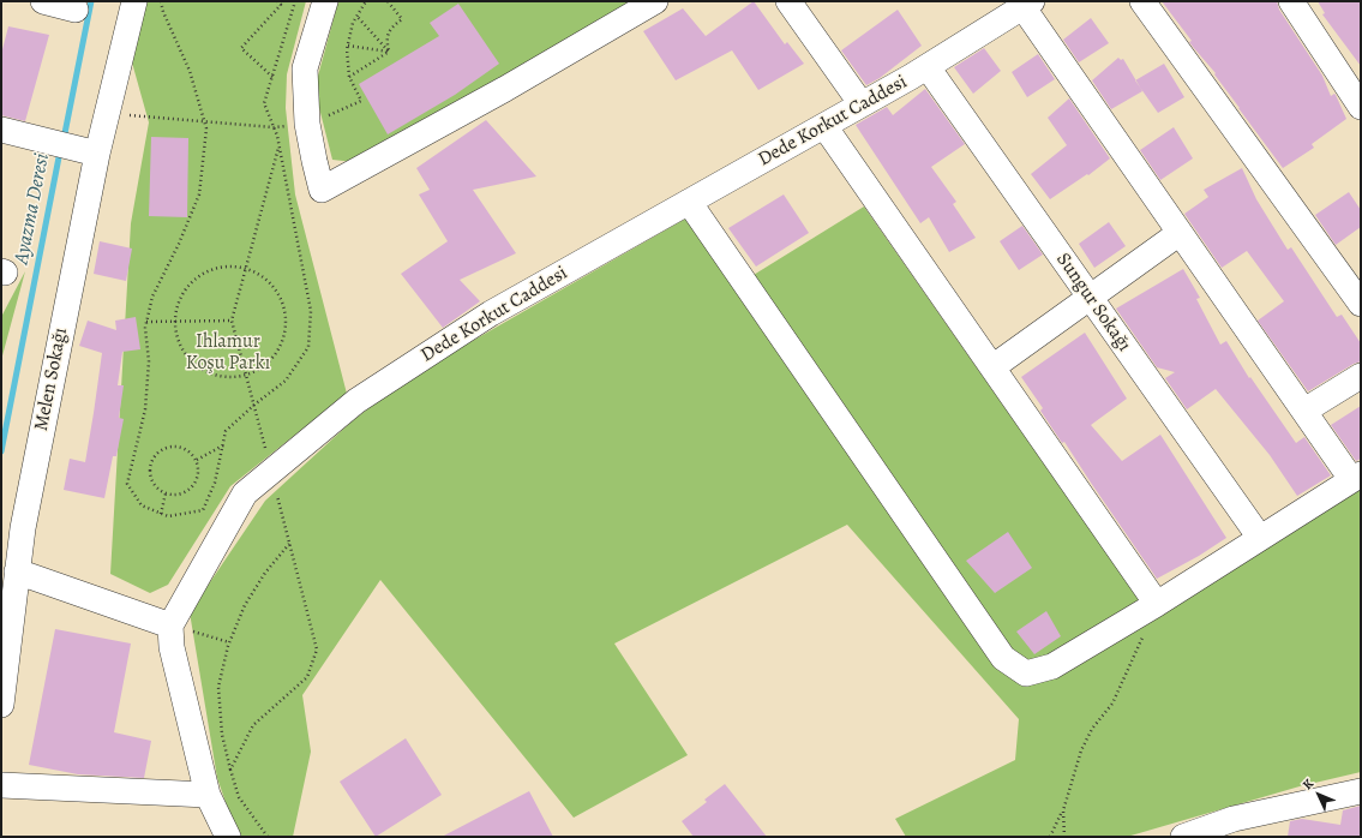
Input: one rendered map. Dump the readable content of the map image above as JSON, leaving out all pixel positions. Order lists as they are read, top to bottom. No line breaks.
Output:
{"streets":{"street":["Dede Korkut Caddesi","Sungur Sokağı","Melen Sokağı"]},"crossings":[["Dede Korkut Caddesi","Sungur Sokağı"]],"water":["Ayazma Deresi"],"parks":["Ihlamur Koşu Parkı"],"north":"top left"}
